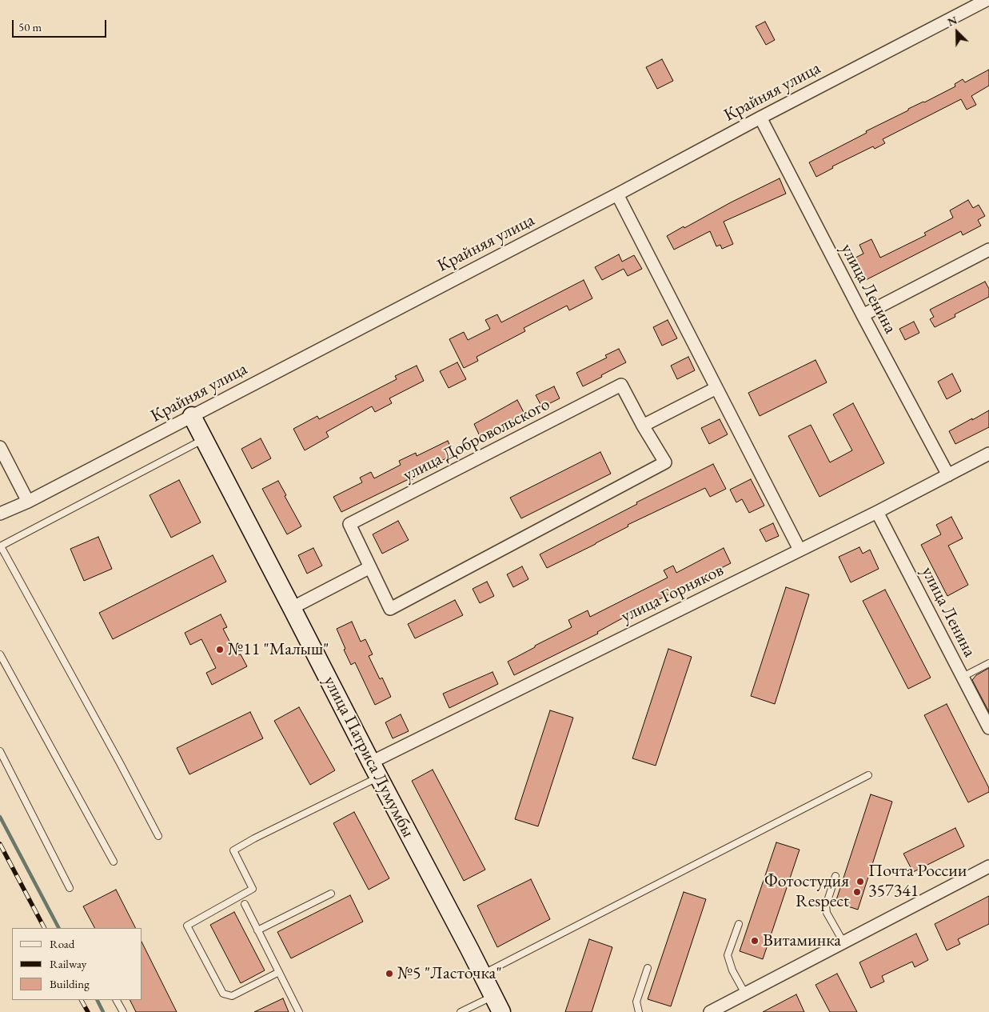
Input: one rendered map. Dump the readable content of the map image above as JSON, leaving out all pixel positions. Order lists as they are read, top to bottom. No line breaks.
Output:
{"streets":{"street":["Крайняя улица","улица Ленина","улица Добровольского","улица Горняков","улица Патриса Лумумбы"]},"crossings":[["Крайняя улица","улица Ленина"],["Крайняя улица","улица Патриса Лумумбы"],["улица Ленина","улица Горняков"],["улица Горняков","улица Патриса Лумумбы"]],"places":["№11 \"Малыш\"","Почта России 357341","Фотостудия Respect","Витаминка","№5 \"Ласточка\""],"legend":["Road","Railway","Building"],"scale_bar":"50 m","north":"top left"}
